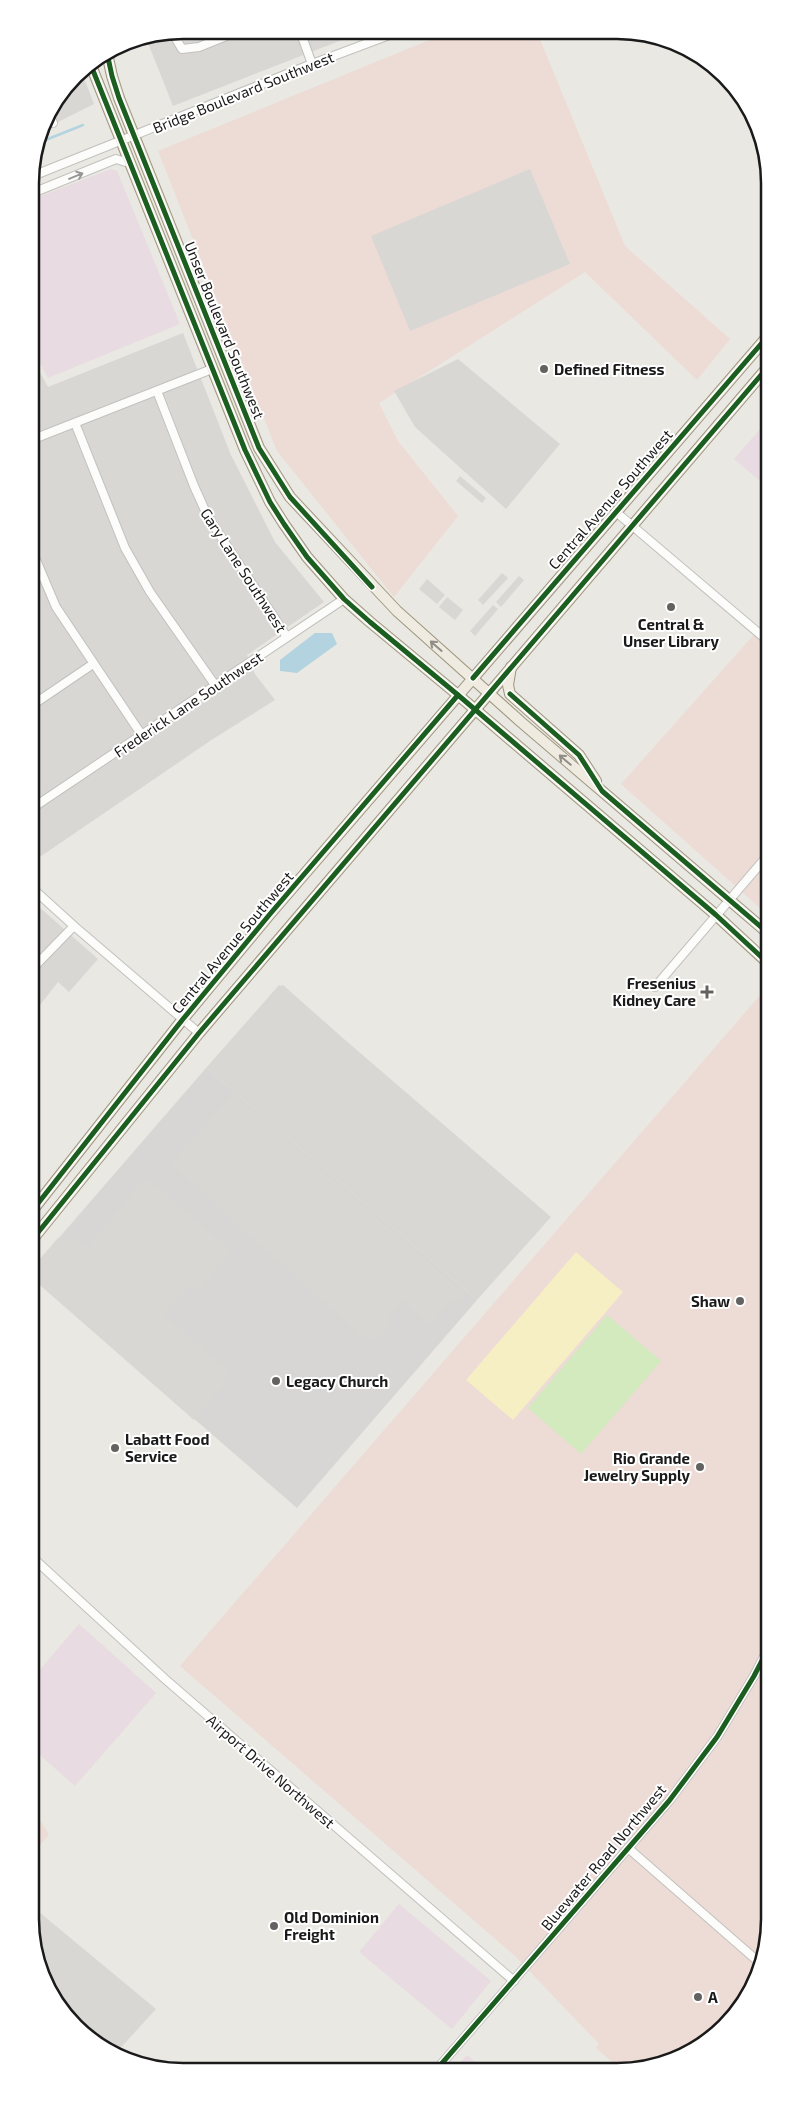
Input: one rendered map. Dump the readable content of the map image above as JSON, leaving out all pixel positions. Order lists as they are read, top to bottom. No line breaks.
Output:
{"streets":{"main road":["Unser Boulevard Southwest","Central Avenue Southwest"],"street":["Bridge Boulevard Southwest","Gary Lane Southwest","Frederick Lane Southwest","Airport Drive Northwest","Bluewater Road Northwest"]},"crossings":[["Bridge Boulevard Southwest","Unser Boulevard Southwest"],["Unser Boulevard Southwest","Central Avenue Southwest"],["Unser Boulevard Southwest","Frederick Lane Southwest"],["Gary Lane Southwest","Frederick Lane Southwest"],["Airport Drive Northwest","Bluewater Road Northwest"]],"places":{"other":["Defined Fitness","Central & Unser Library","Shaw","Legacy Church","Labatt Food Service","Rio Grande Jewelry Supply","Old Dominion Freight","A"],"health":["Fresenius Kidney Care"]}}
